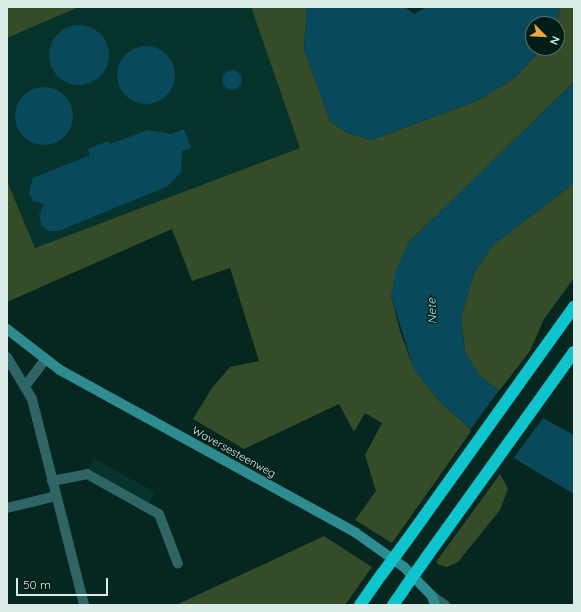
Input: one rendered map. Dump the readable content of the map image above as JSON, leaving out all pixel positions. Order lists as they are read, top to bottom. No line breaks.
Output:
{"streets":{"main road":["Waversesteenweg"]},"water":["Nete"],"scale_bar":"50 m","north":"bottom right"}
